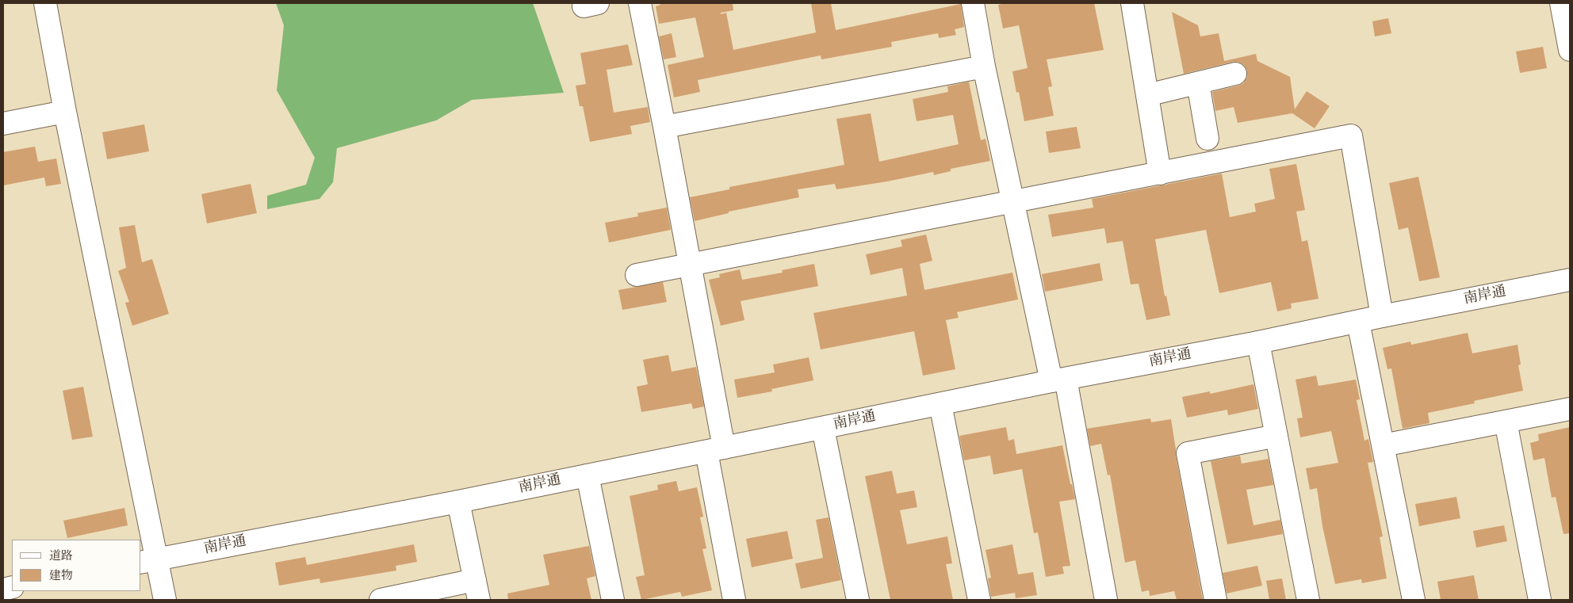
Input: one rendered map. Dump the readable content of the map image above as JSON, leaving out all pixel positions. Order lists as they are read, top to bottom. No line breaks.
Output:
{"streets":{"street":["南岸通"]},"legend":["道路","建物"]}
